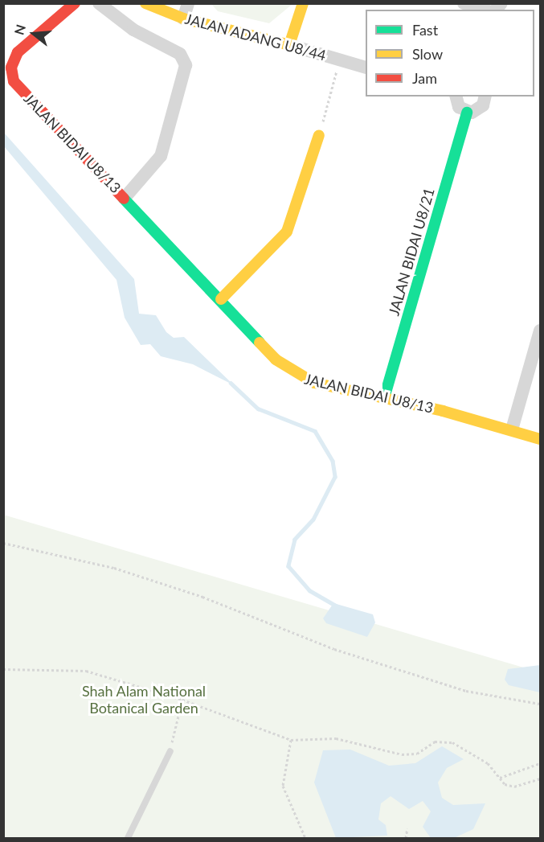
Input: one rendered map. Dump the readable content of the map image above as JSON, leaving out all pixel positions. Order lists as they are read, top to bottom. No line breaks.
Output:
{"streets":{"street":["JALAN ADANG U8/44","JALAN BIDAI U8/13","JALAN BIDAI U8/21"]},"crossings":[["JALAN BIDAI U8/13","JALAN BIDAI U8/21"]],"parks":["Shah Alam National Botanical Garden"],"legend":["Fast","Slow","Jam"],"north":"left"}
